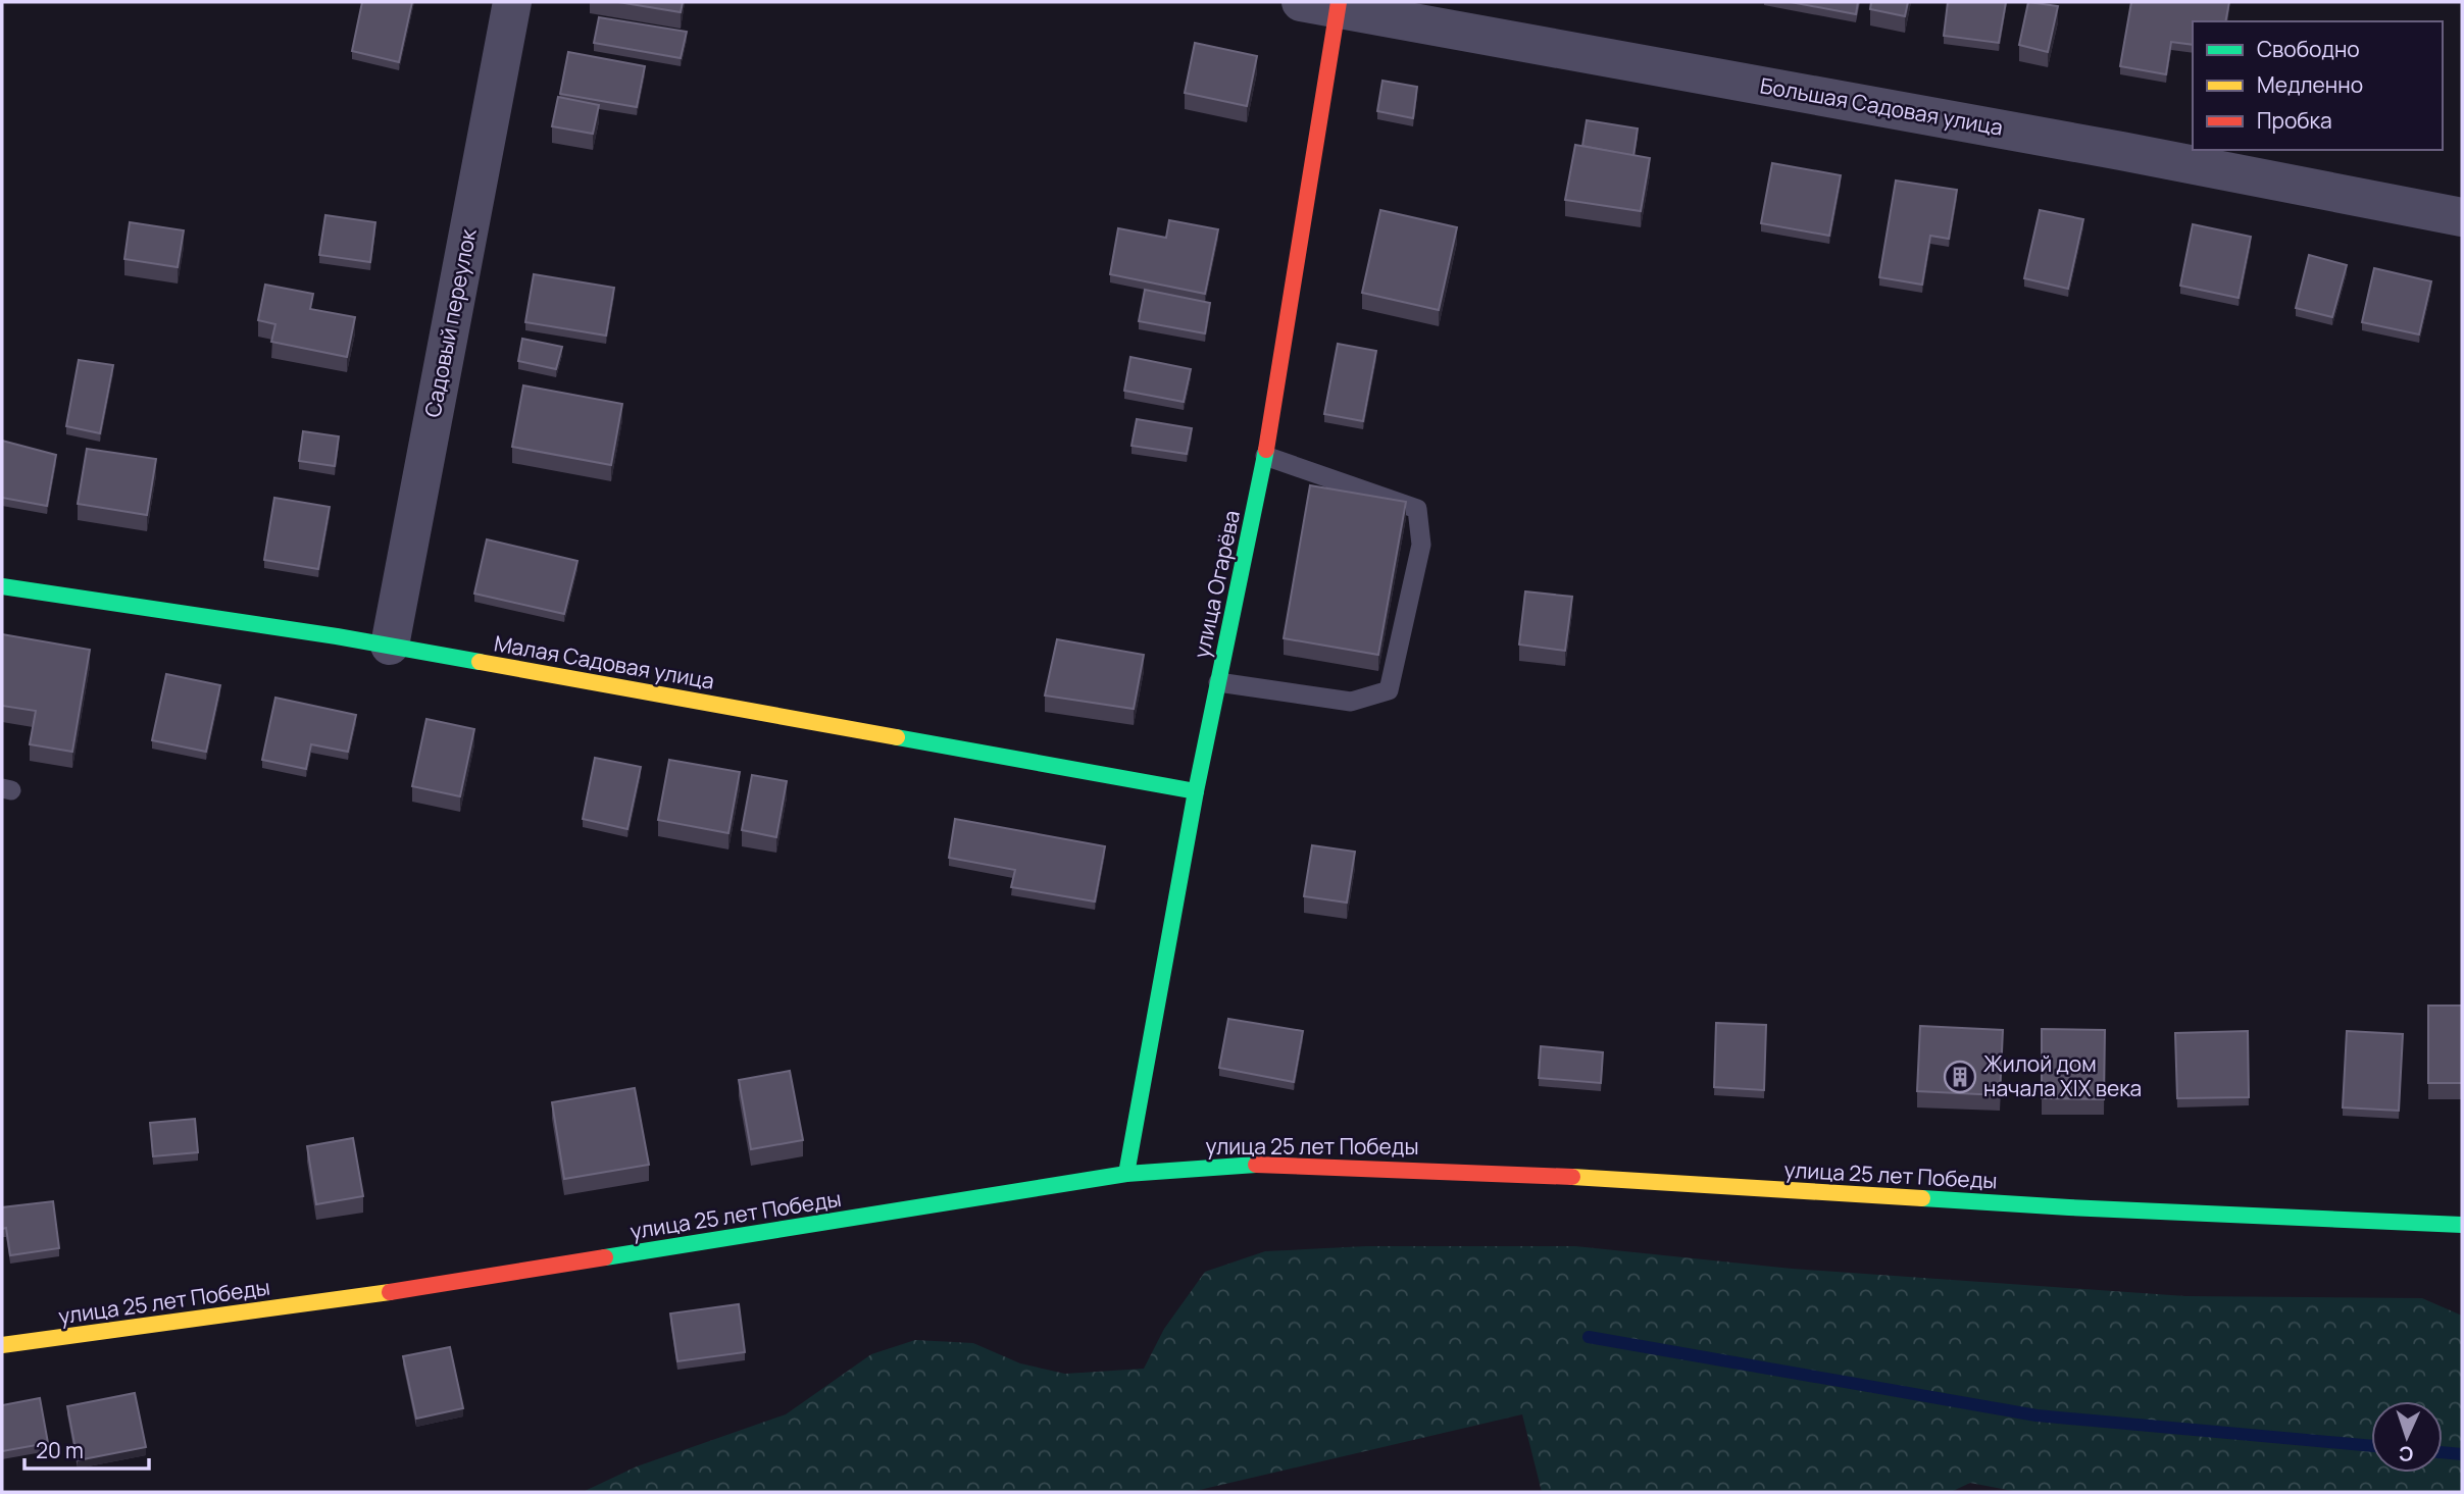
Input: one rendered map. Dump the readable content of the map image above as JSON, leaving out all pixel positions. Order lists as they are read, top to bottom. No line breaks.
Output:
{"streets":{"main road":["улица Огарёва","Малая Садовая улица","улица 25 лет Победы"],"street":["Большая Садовая улица","Садовый переулок"]},"crossings":[["Большая Садовая улица","улица Огарёва"],["Садовый переулок","Малая Садовая улица"],["улица Огарёва","Малая Садовая улица"],["улица Огарёва","улица 25 лет Победы"]],"places":{"building":["Жилой дом начала XIX века"]},"legend":["Свободно","Медленно","Пробка"],"scale_bar":"20 m","north":"bottom"}
